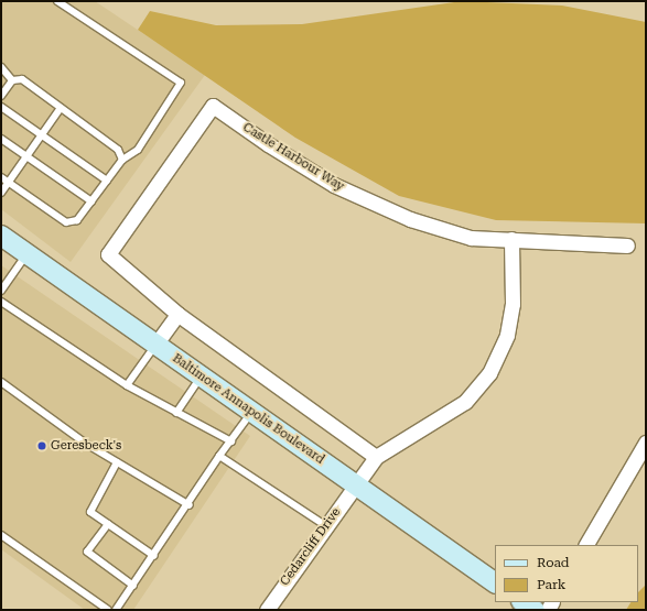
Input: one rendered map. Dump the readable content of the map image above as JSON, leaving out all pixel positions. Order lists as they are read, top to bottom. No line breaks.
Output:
{"streets":{"main road":["Baltimore Annapolis Boulevard"],"street":["Castle Harbour Way","Cedarcliff Drive"]},"crossings":[["Baltimore Annapolis Boulevard","Cedarcliff Drive"]],"places":["Geresbeck's"],"legend":["Road","Park"]}
